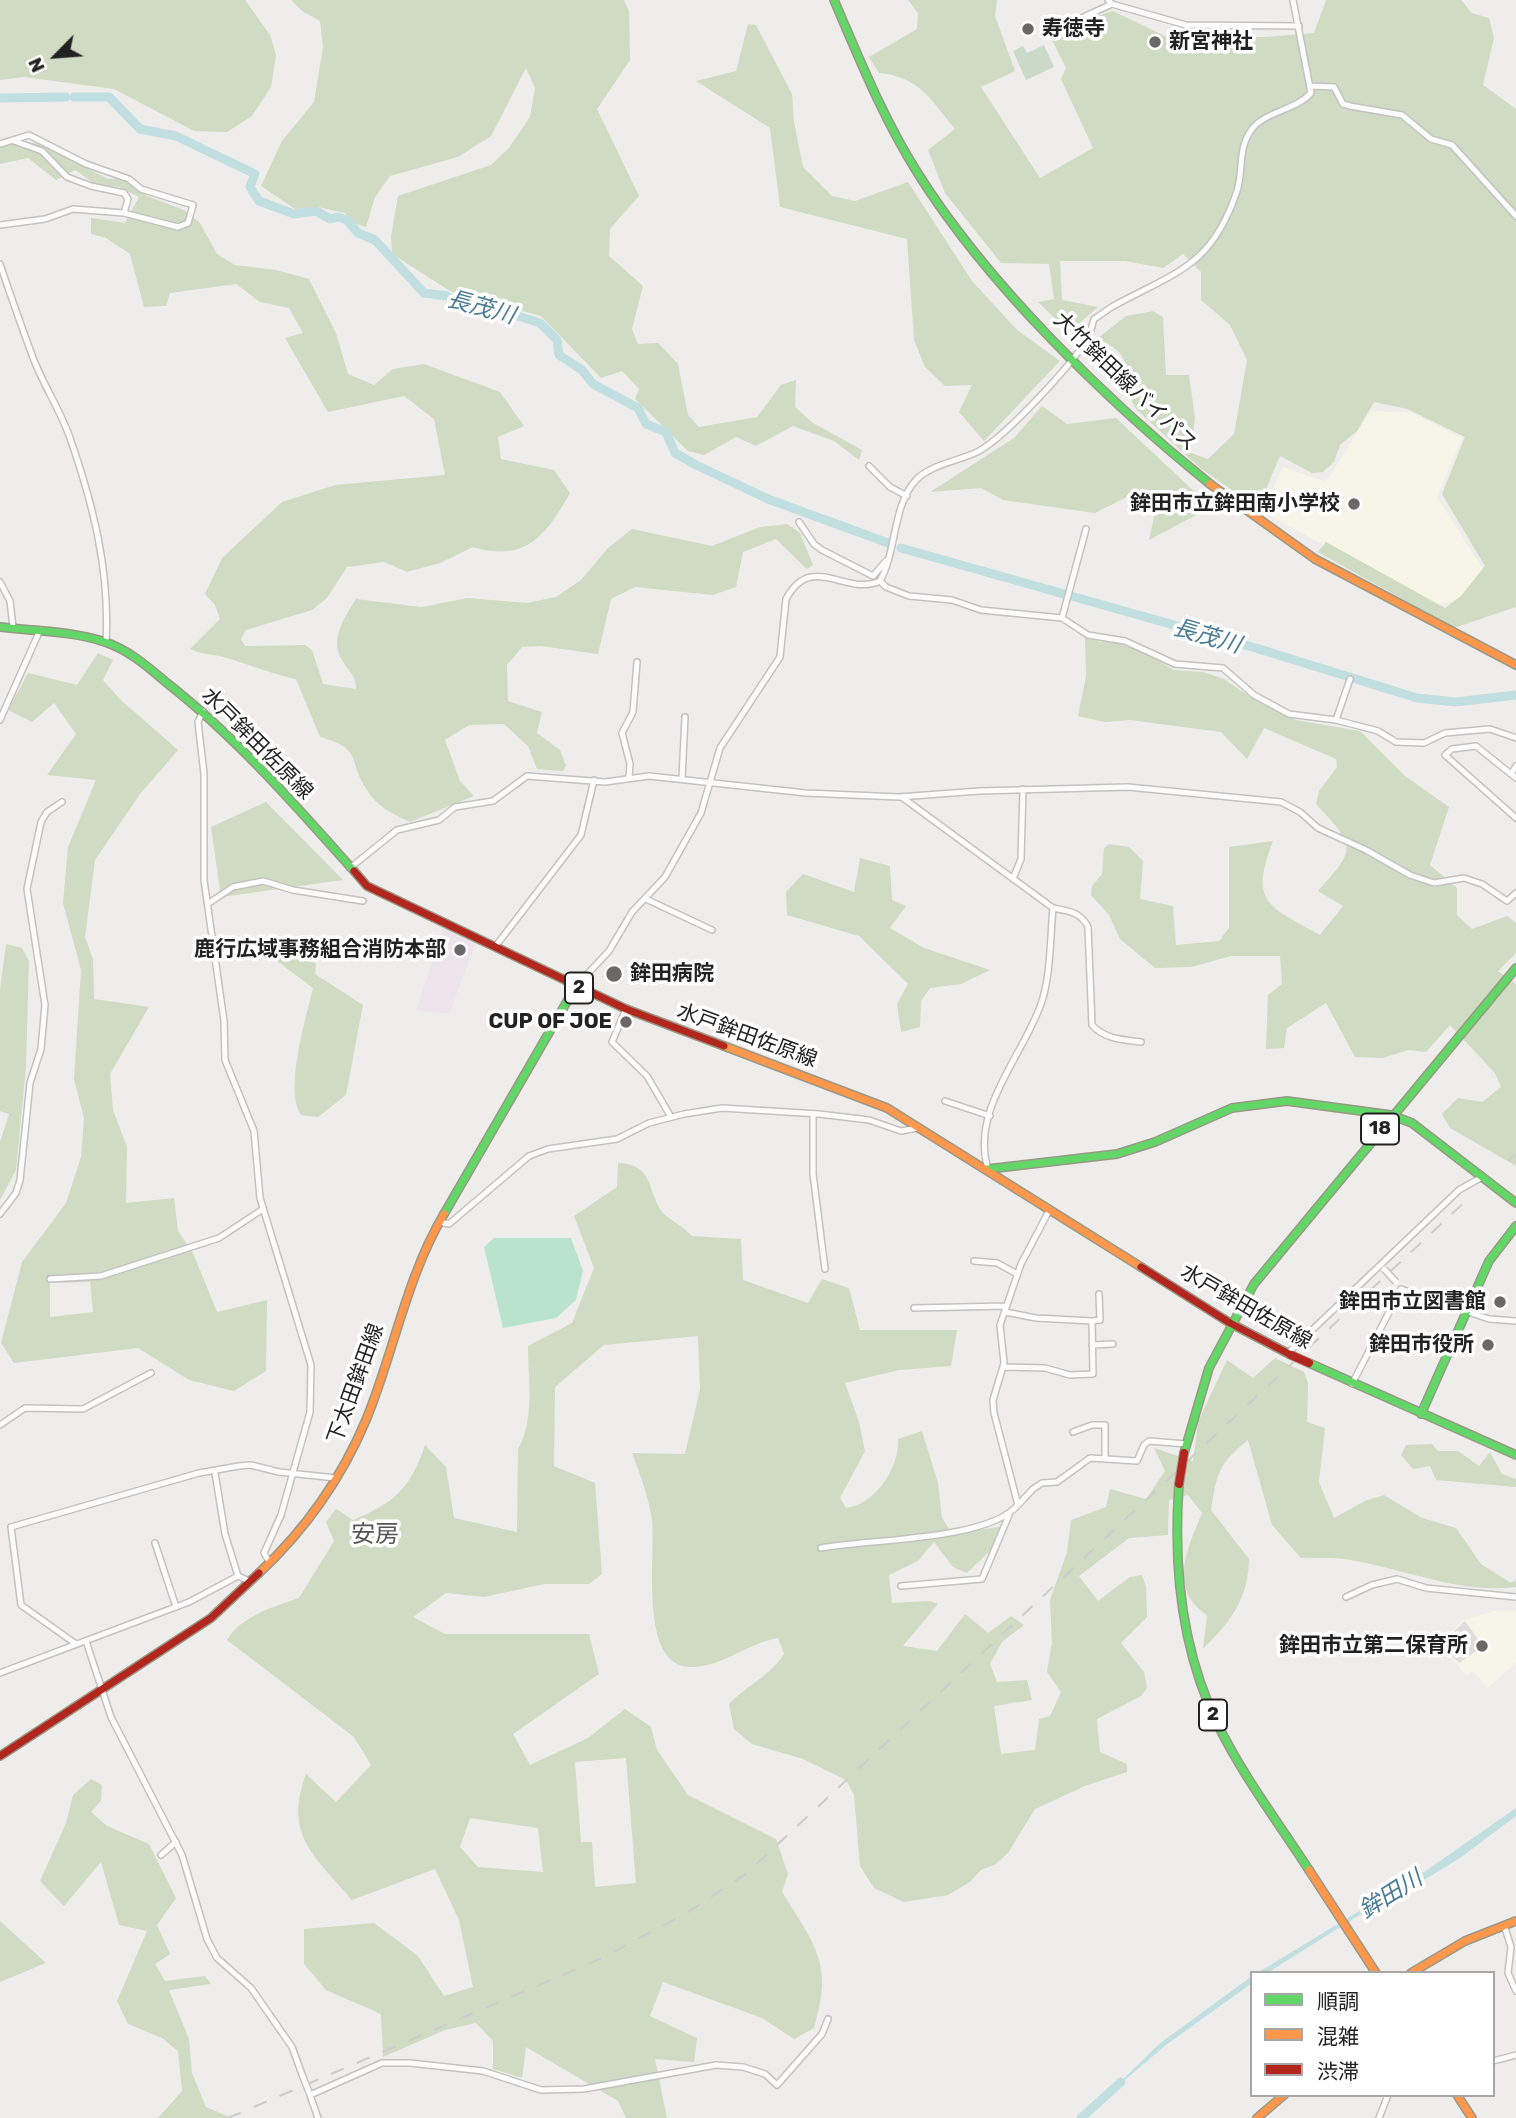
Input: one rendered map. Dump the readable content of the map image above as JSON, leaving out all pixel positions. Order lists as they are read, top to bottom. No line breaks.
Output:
{"streets":{"main road":["大竹鉾田線バイパス","水戸鉾田佐原線","2","18","下太田鉾田線"]},"crossings":[["水戸鉾田佐原線","2"],["水戸鉾田佐原線","18"],["水戸鉾田佐原線","下太田鉾田線"],["2","18"]],"districts":["安房"],"water":["長茂川","鉾田川"],"places":["寿徳寺","新宮神社","鉾田市立鉾田南小学校","鹿行広域事務組合消防本部","鉾田病院","CUP OF JOE","鉾田市立図書館","鉾田市役所","鉾田市立第二保育所"],"legend":["順調","混雑","渋滞"],"north":"bottom left"}
